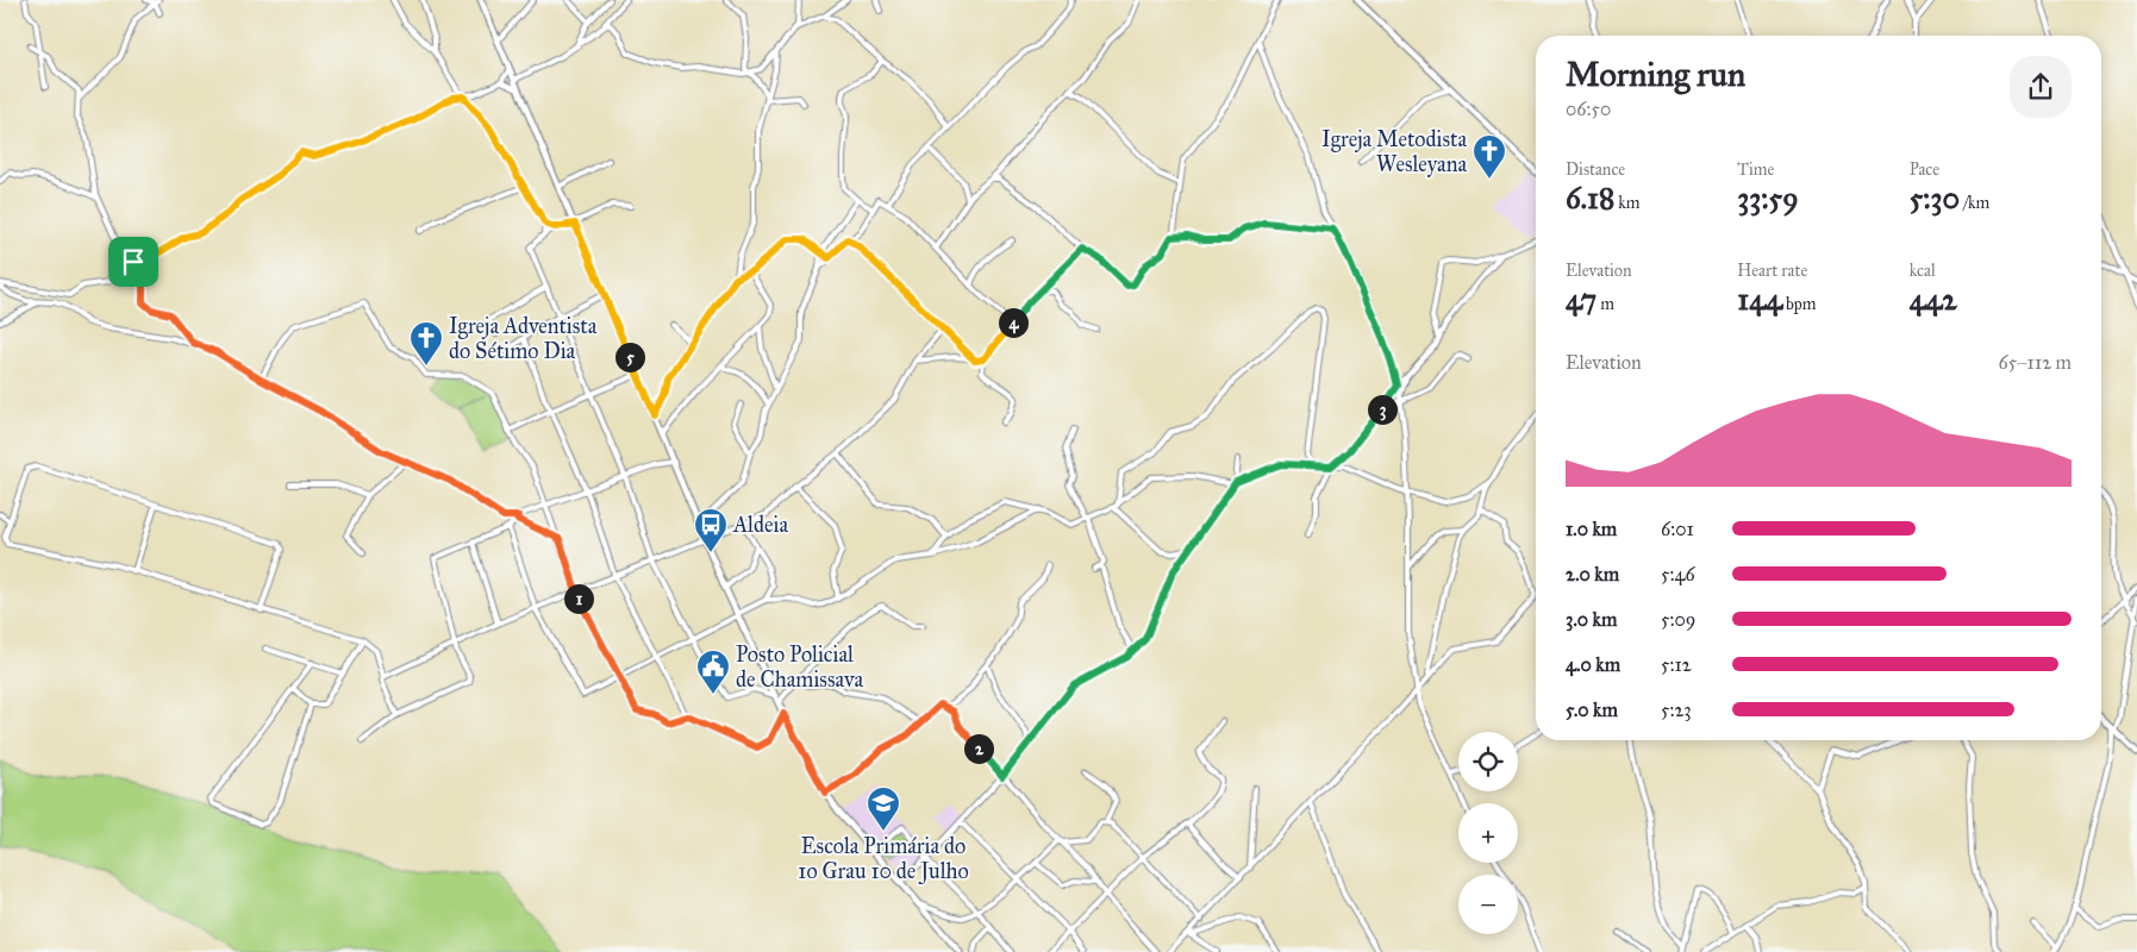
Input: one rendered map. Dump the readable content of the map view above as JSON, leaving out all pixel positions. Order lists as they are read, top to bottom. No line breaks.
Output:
{"places":{"church":["Igreja Metodista Wesleyana","Igreja Adventista do Sétimo Dia"],"bus stop":["Aldeia"],"public building":["Posto Policial de Chamissava"],"school or university":["Escola Primária do 1o Grau 10 de Julho"]},"page":{"heading":["Morning run","06:50"],"stats":[["Distance","6.18 km"],["Time","33:59"],["Pace","5:30 /km"],["Elevation","47 m"],["Heart rate","144 bpm"],["kcal","442"]],"pins":["4","5","3","1","2"],"chart":["Elevation","65–112 m"],"list":[{"name":"1.0 km","note":"6:01"},{"name":"2.0 km","note":"5:46"},{"name":"3.0 km","note":"5:09"},{"name":"4.0 km","note":"5:12"},{"name":"5.0 km","note":"5:23"}],"map_buttons":["+","−"]}}
